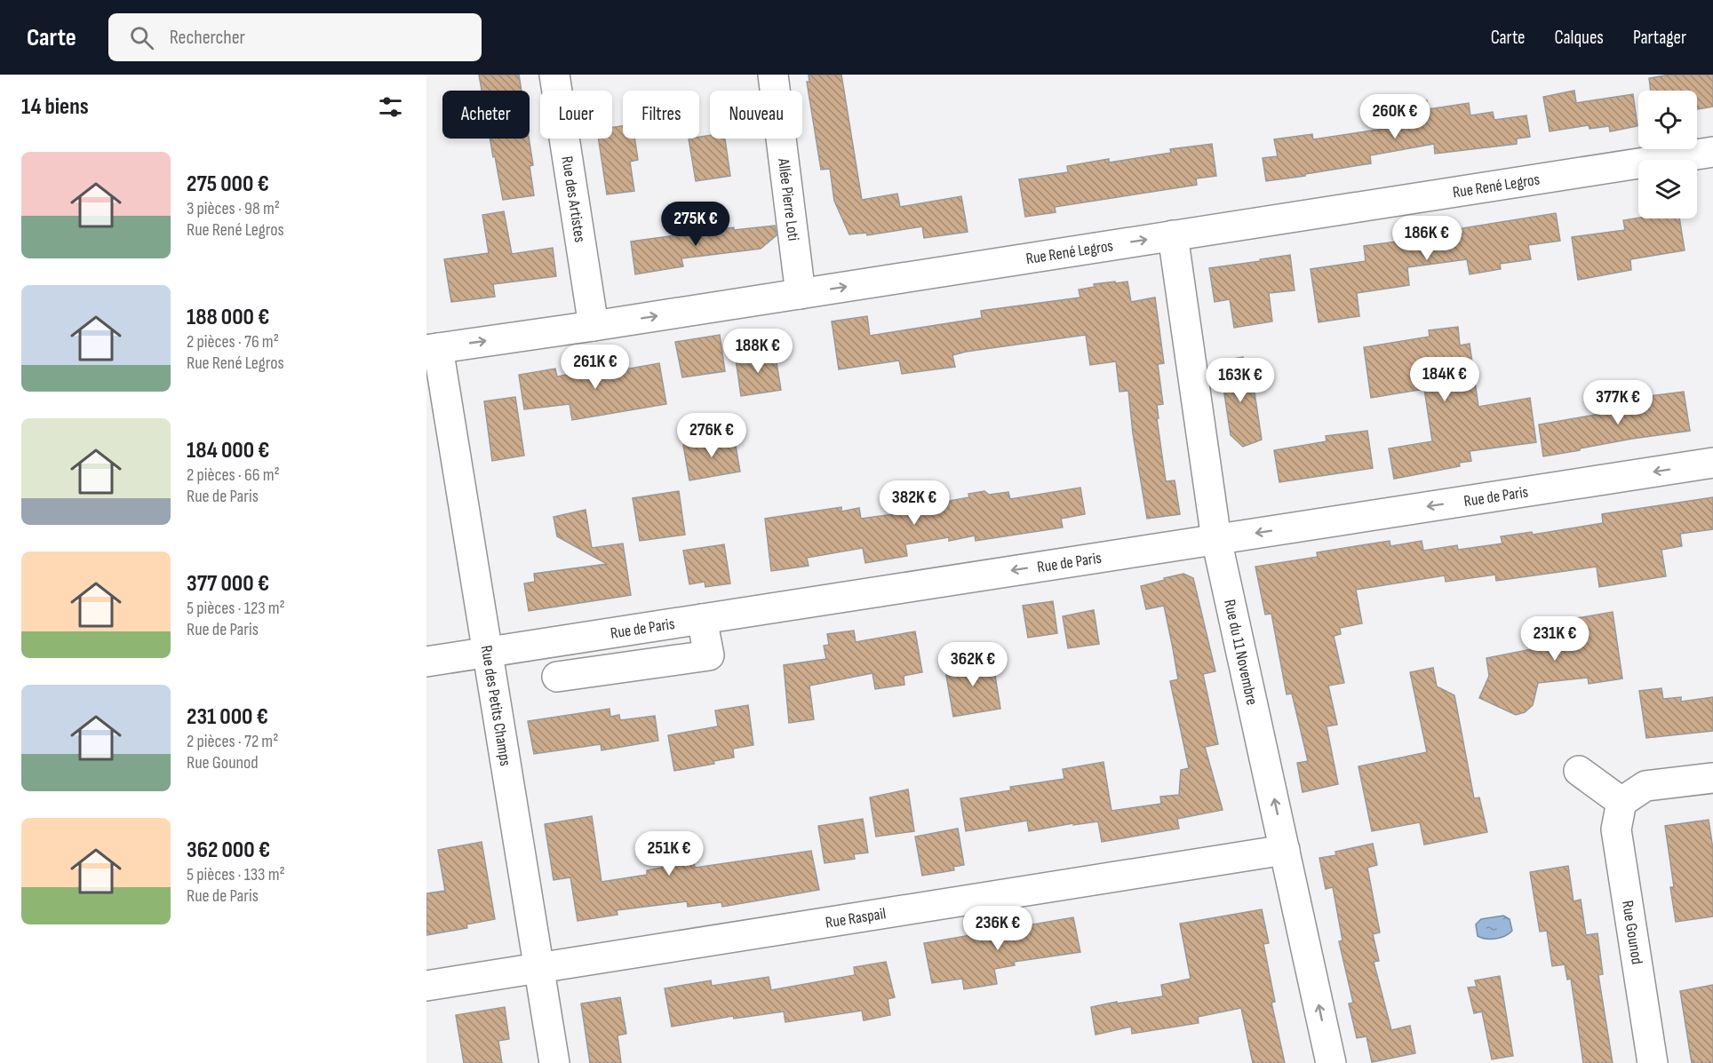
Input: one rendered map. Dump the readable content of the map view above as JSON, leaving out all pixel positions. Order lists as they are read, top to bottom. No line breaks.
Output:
{"streets":{"street":["Rue René Legros","Rue des Artistes","Allée Pierre Loti","Rue de Paris","Rue du 11 Novembre","Rue des Petits Champs","Rue Raspail","Rue Gounod"]},"crossings":[["Rue René Legros","Rue des Artistes"],["Rue René Legros","Allée Pierre Loti"],["Rue René Legros","Rue du 11 Novembre"],["Rue René Legros","Rue des Petits Champs"],["Rue de Paris","Rue du 11 Novembre"],["Rue de Paris","Rue des Petits Champs"],["Rue du 11 Novembre","Rue Raspail"],["Rue des Petits Champs","Rue Raspail"]],"one_way":["Rue René Legros","Rue de Paris","Rue du 11 Novembre"],"page":{"header":"Carte","search":"Rechercher","nav":["Carte","Calques","Partager"],"heading":"14 biens","chip":["Acheter","Louer","Filtres","Nouveau"],"price":["260K €","275K €","186K €","188K €","261K €","184K €","163K €","377K €","276K €","382K €","231K €","362K €","251K €","236K €"],"list":[{"name":"275 000 €","note":"3 pièces · 98 m² · Rue René Legros"},{"name":"188 000 €","note":"2 pièces · 76 m² · Rue René Legros"},{"name":"184 000 €","note":"2 pièces · 66 m² · Rue de Paris"},{"name":"377 000 €","note":"5 pièces · 123 m² · Rue de Paris"},{"name":"231 000 €","note":"2 pièces · 72 m² · Rue Gounod"},{"name":"362 000 €","note":"5 pièces · 133 m² · Rue de Paris"}]}}
